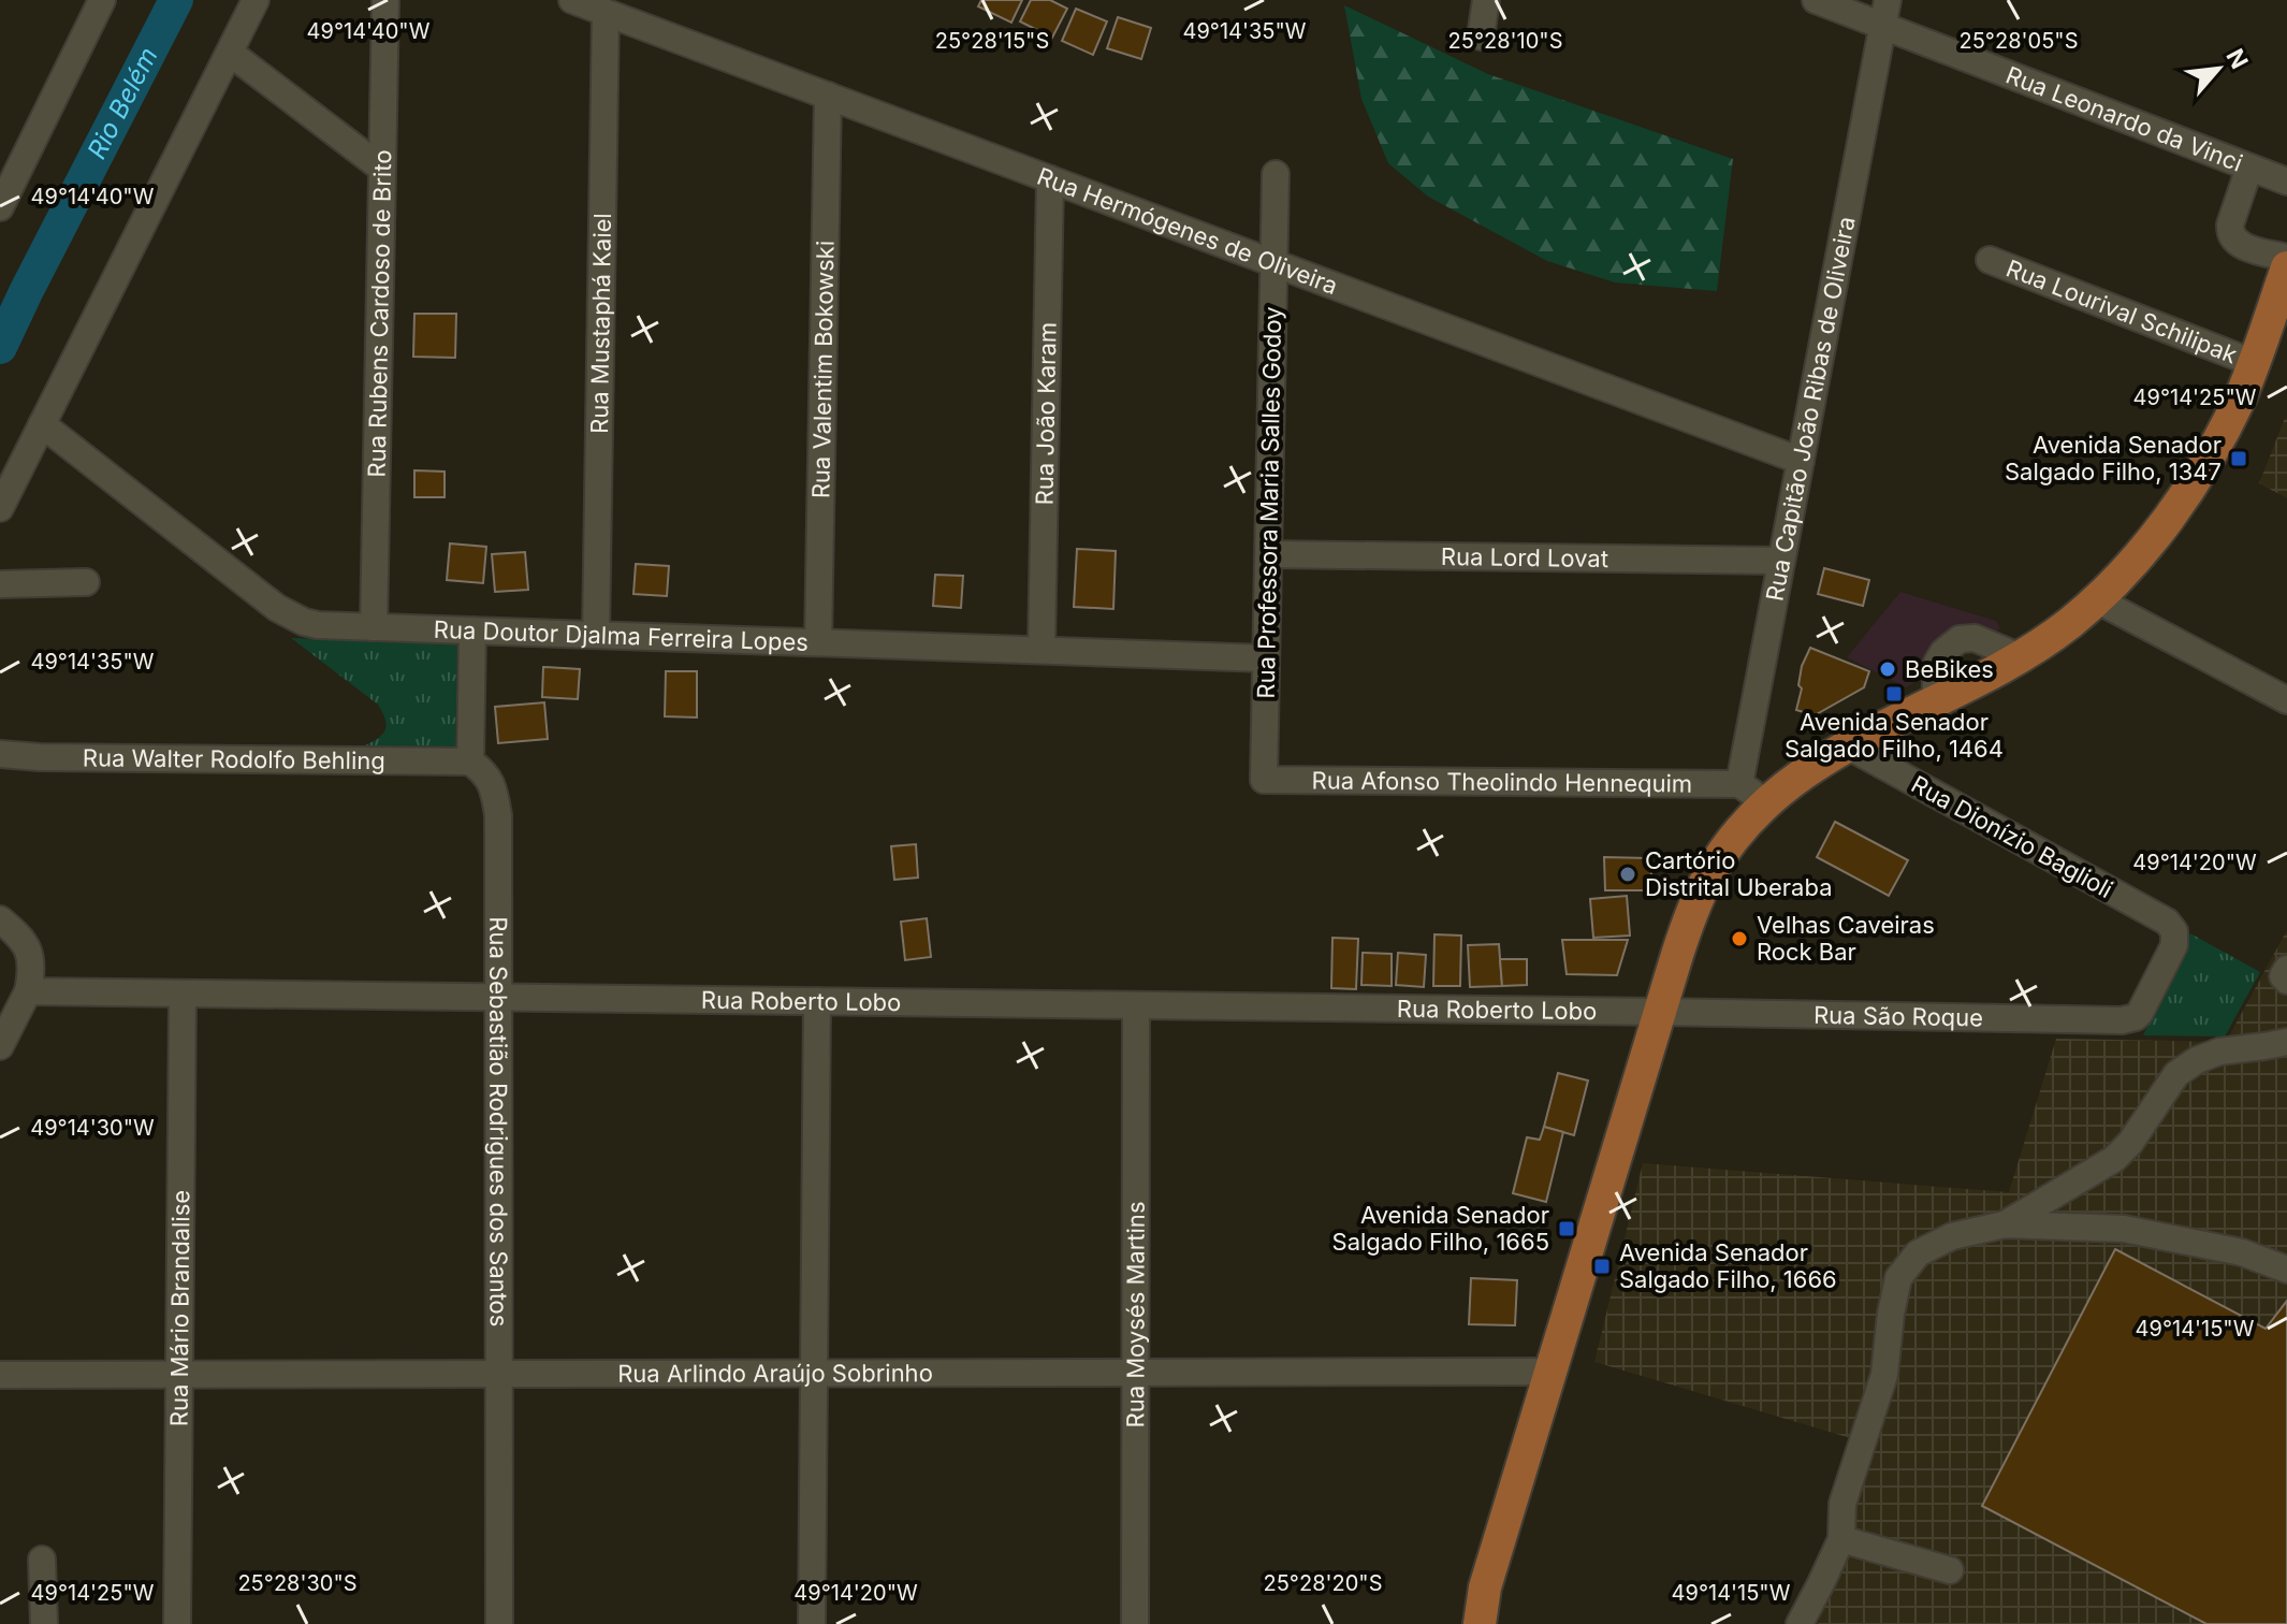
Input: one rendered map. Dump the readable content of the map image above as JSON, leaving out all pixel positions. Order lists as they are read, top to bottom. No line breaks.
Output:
{"streets":{"street":["Rua Leonardo da Vinci","Rua Hermógenes de Oliveira","Rua Lourival Schilipak","Rua Rubens Cardoso de Brito","Rua Mustaphá Kaiel","Rua Valentim Bokowski","Rua Capitão João Ribas de Oliveira","Rua João Karam","Rua Professora Maria Salles Godoy","Rua Lord Lovat","Rua Doutor Djalma Ferreira Lopes","Rua Walter Rodolfo Behling","Rua Afonso Theolindo Hennequim","Rua Dionízio Baglioli","Rua Roberto Lobo","Rua São Roque","Rua Sebastião Rodrigues dos Santos","Rua Mário Brandalise","Rua Moysés Martins","Rua Arlindo Araújo Sobrinho"]},"crossings":[["Rua Leonardo da Vinci","Rua Capitão João Ribas de Oliveira"],["Rua Hermógenes de Oliveira","Rua Mustaphá Kaiel"],["Rua Hermógenes de Oliveira","Rua Valentim Bokowski"],["Rua Hermógenes de Oliveira","Rua Capitão João Ribas de Oliveira"],["Rua Hermógenes de Oliveira","Rua João Karam"],["Rua Hermógenes de Oliveira","Rua Professora Maria Salles Godoy"],["Rua Rubens Cardoso de Brito","Rua Doutor Djalma Ferreira Lopes"],["Rua Mustaphá Kaiel","Rua Doutor Djalma Ferreira Lopes"],["Rua Valentim Bokowski","Rua Doutor Djalma Ferreira Lopes"],["Rua Capitão João Ribas de Oliveira","Rua Lord Lovat"],["Rua Capitão João Ribas de Oliveira","Rua Afonso Theolindo Hennequim"],["Rua João Karam","Rua Doutor Djalma Ferreira Lopes"],["Rua Professora Maria Salles Godoy","Rua Lord Lovat"],["Rua Professora Maria Salles Godoy","Rua Doutor Djalma Ferreira Lopes"],["Rua Professora Maria Salles Godoy","Rua Afonso Theolindo Hennequim"],["Rua Walter Rodolfo Behling","Rua Sebastião Rodrigues dos Santos"],["Rua Dionízio Baglioli","Rua São Roque"],["Rua Roberto Lobo","Rua São Roque"],["Rua Roberto Lobo","Rua Sebastião Rodrigues dos Santos"],["Rua Roberto Lobo","Rua Mário Brandalise"],["Rua Roberto Lobo","Rua Moysés Martins"],["Rua Sebastião Rodrigues dos Santos","Rua Arlindo Araújo Sobrinho"],["Rua Mário Brandalise","Rua Arlindo Araújo Sobrinho"],["Rua Moysés Martins","Rua Arlindo Araújo Sobrinho"]],"water":["Rio Belém"],"places":{"transit":["Avenida Senador Salgado Filho, 1347","Avenida Senador Salgado Filho, 1464","Avenida Senador Salgado Filho, 1665","Avenida Senador Salgado Filho, 1666"],"other":["BeBikes","Cartório Distrital Uberaba","Velhas Caveiras Rock Bar"]},"north":"top right","coordinates":["49°14'40\"W","49°14'35\"W","25°28'15\"S","25°28'10\"S","25°28'05\"S","49°14'25\"W","49°14'20\"W","49°14'30\"W","49°14'15\"W","25°28'30\"S","25°28'20\"S"]}
